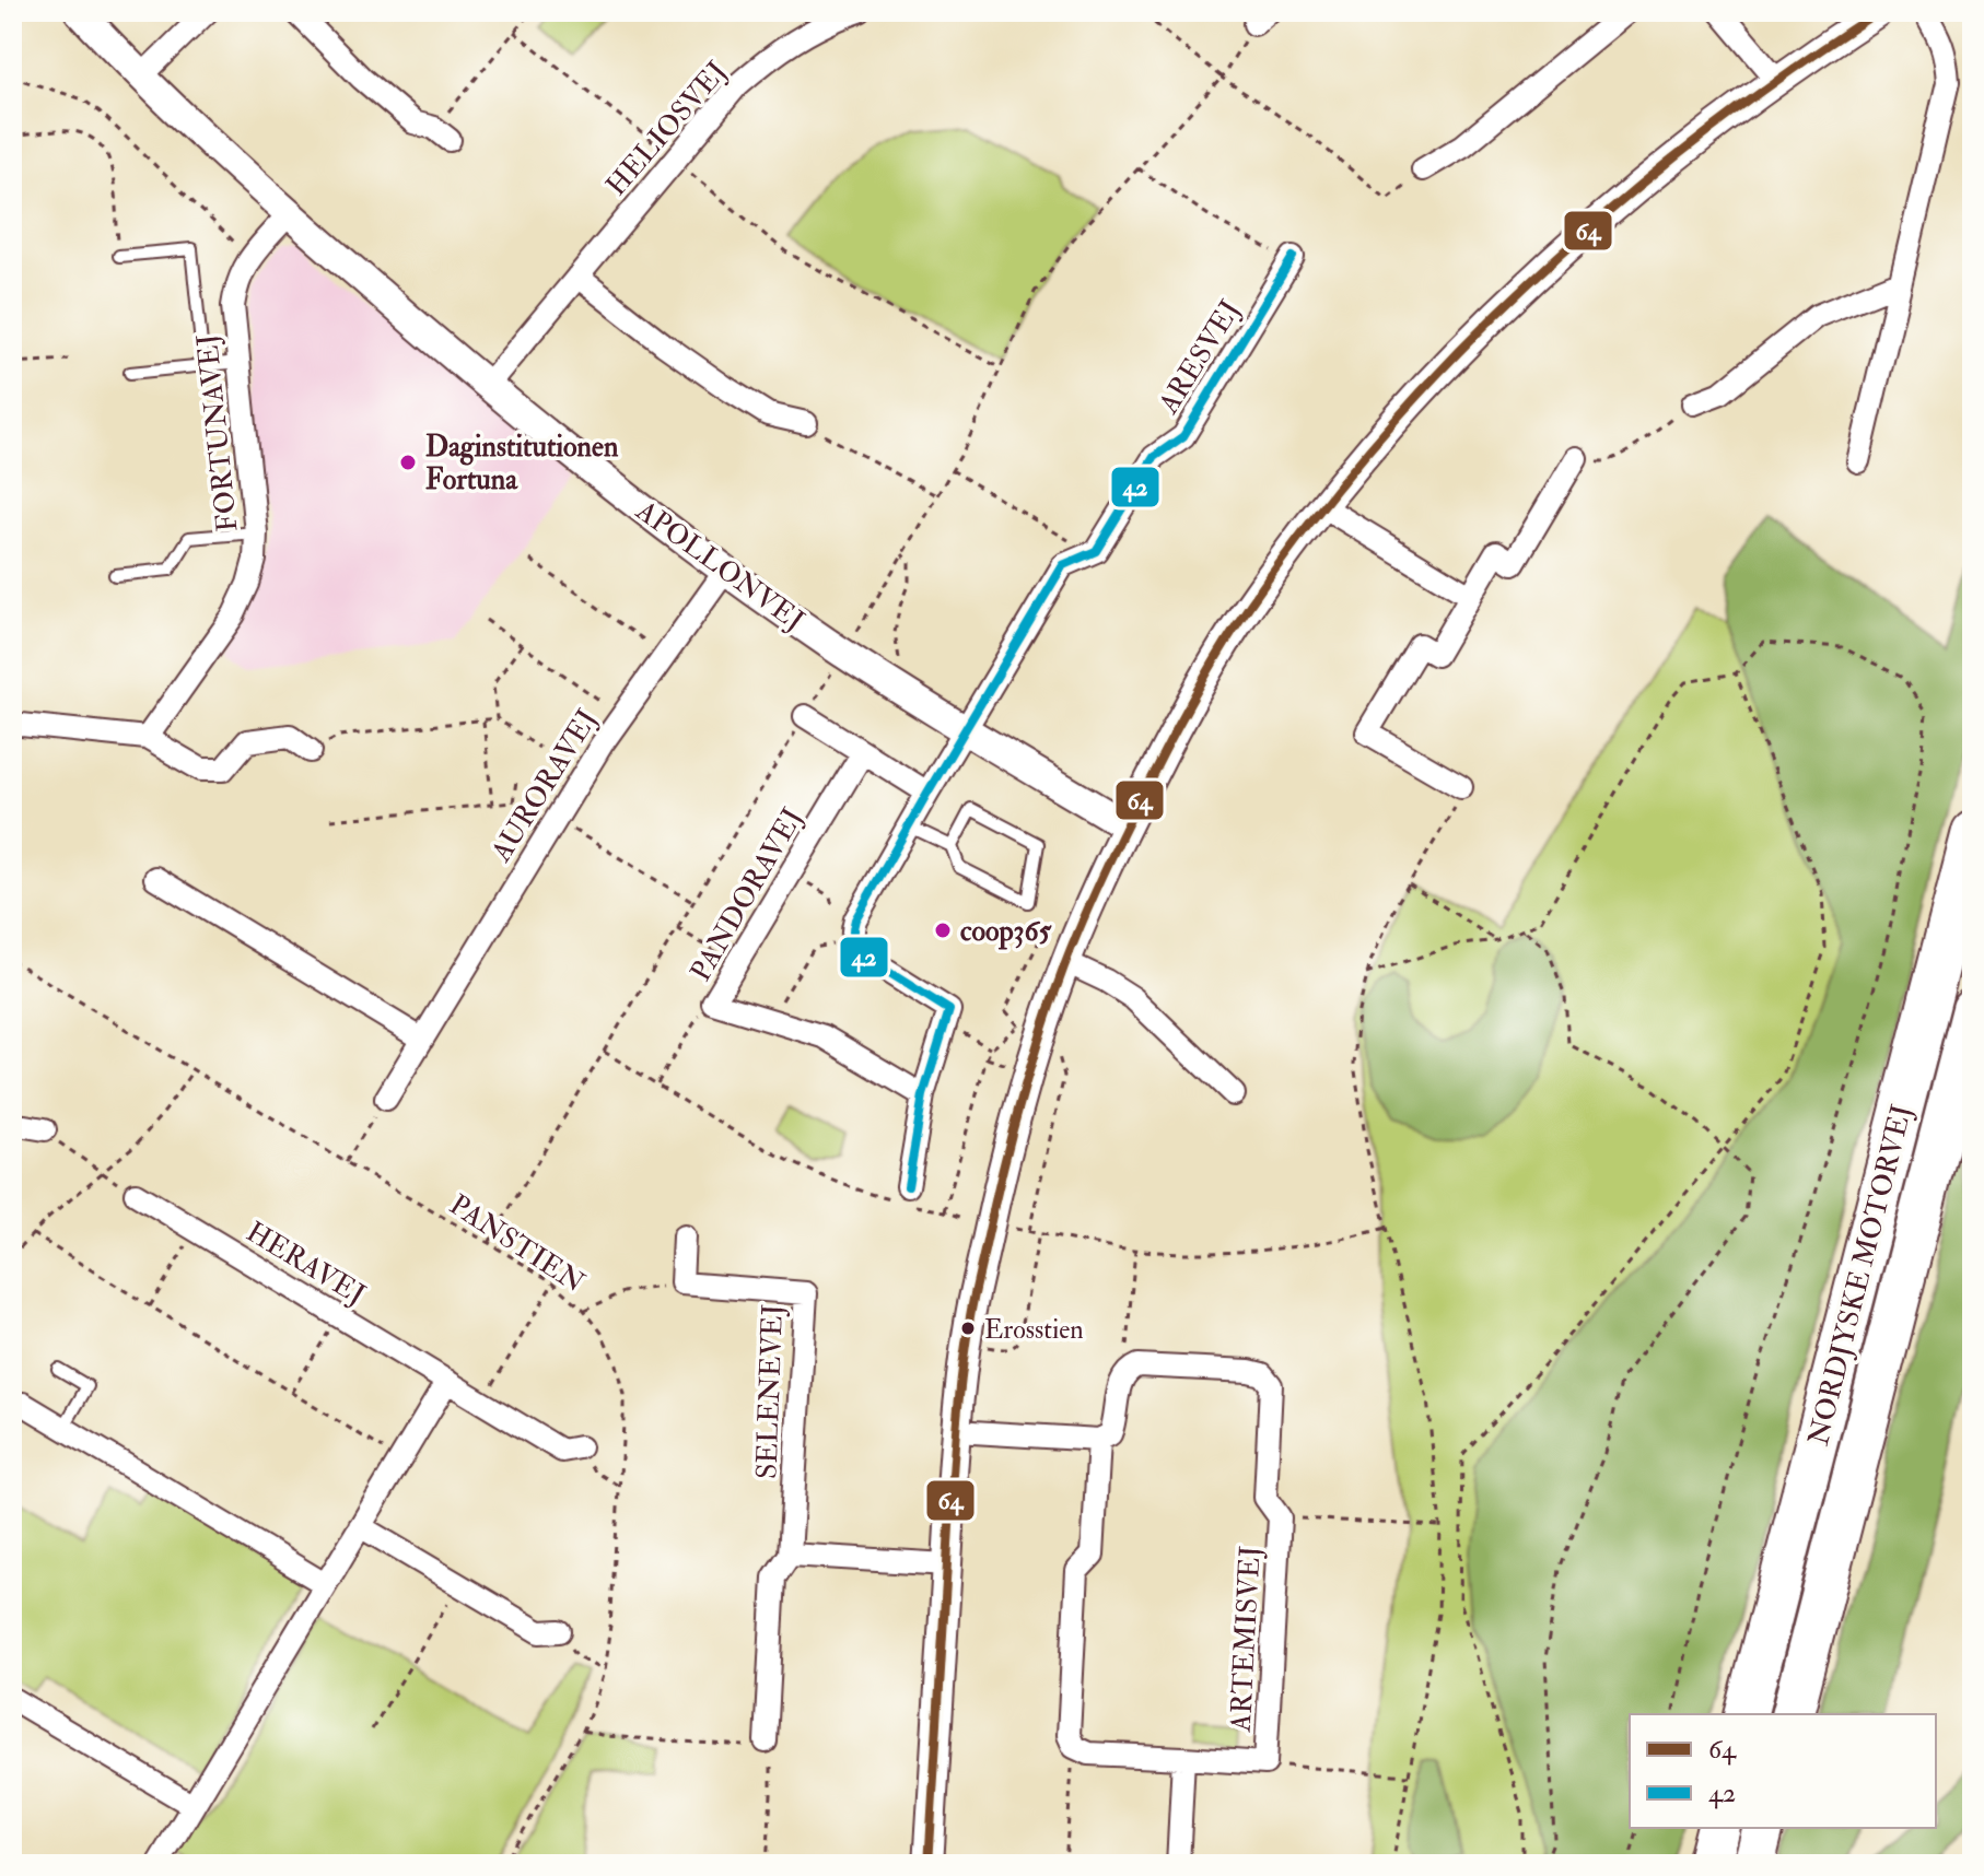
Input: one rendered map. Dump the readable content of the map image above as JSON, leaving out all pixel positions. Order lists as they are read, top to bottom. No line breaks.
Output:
{"streets":{"highway":["NORDJYSKE MOTORVEJ"],"street":["HELIOSVEJ","ARESVEJ","FORTUNAVEJ","APOLLONVEJ","AURORAVEJ","PANDORAVEJ","HERAVEJ","SELENEVEJ","ARTEMISVEJ"],"path":["PANSTIEN"]},"crossings":[["HELIOSVEJ","APOLLONVEJ"],["ARESVEJ","APOLLONVEJ"],["FORTUNAVEJ","APOLLONVEJ"],["APOLLONVEJ","AURORAVEJ"]],"places":["Daginstitutionen Fortuna","coop365","Erosstien"],"lines":["transit line 64","transit line 42"],"legend":["64","42"]}
